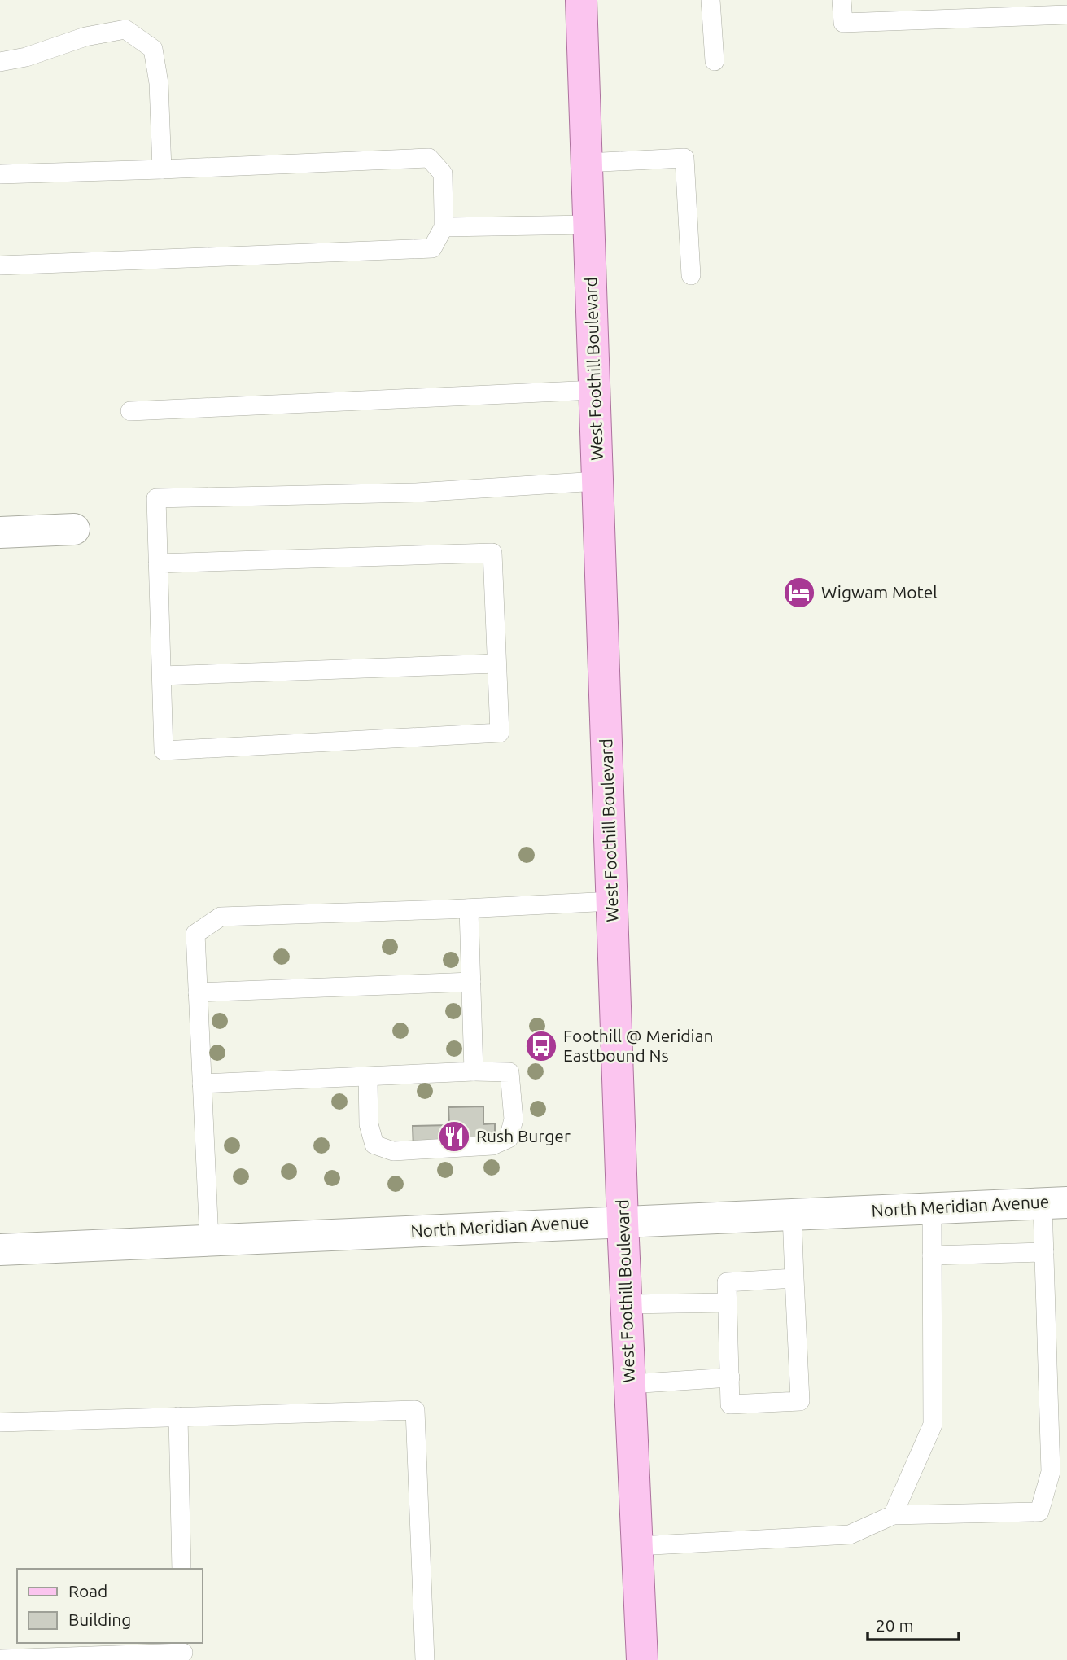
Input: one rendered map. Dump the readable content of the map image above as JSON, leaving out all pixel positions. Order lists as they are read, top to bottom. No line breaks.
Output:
{"streets":{"main road":["West Foothill Boulevard"],"street":["North Meridian Avenue"]},"crossings":[["West Foothill Boulevard","North Meridian Avenue"]],"places":{"hotel":["Wigwam Motel"],"bus stop":["Foothill @ Meridian Eastbound Ns"],"restaurant":["Rush Burger"]},"legend":["Road","Building"],"scale_bar":"20 m"}
